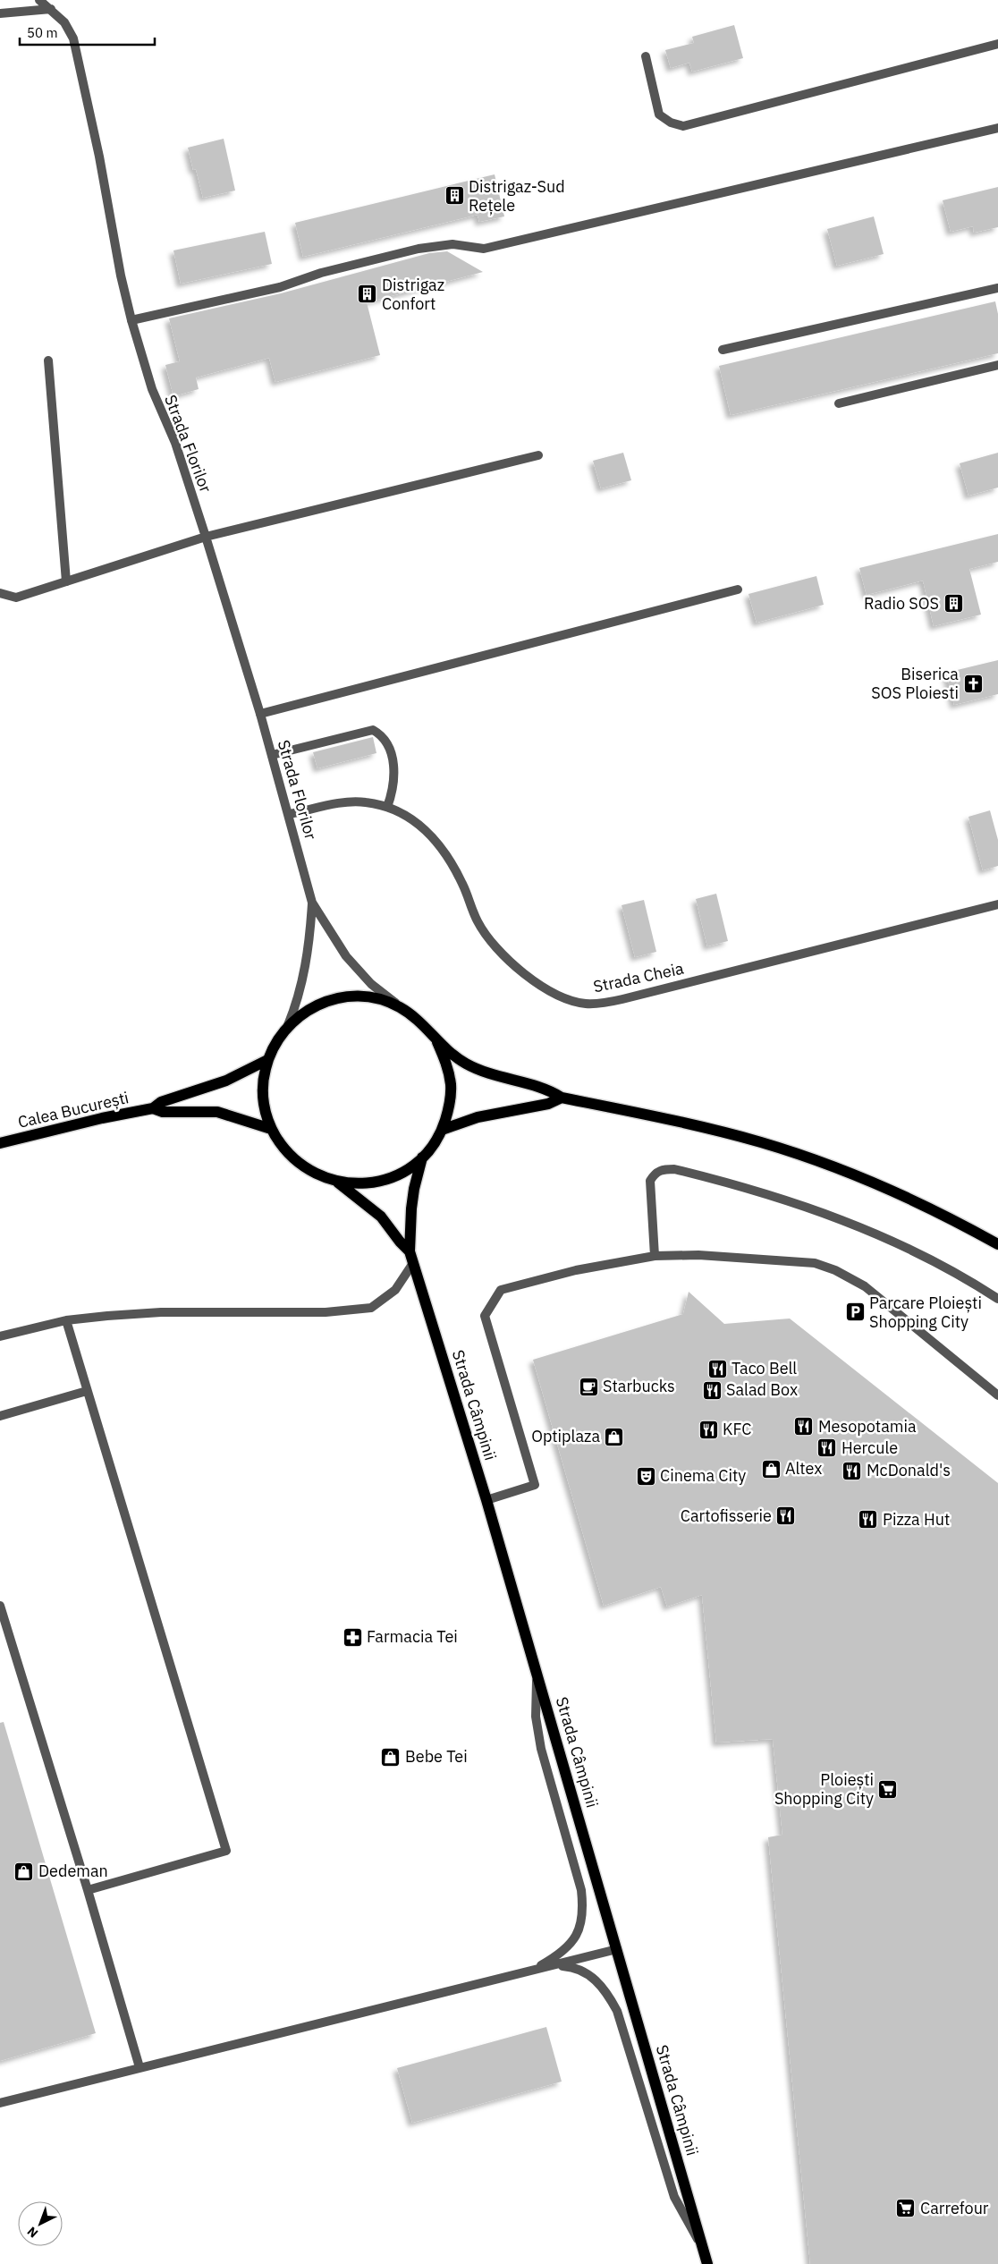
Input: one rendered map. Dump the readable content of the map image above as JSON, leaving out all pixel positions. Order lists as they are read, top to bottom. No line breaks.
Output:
{"streets":{"main road":["Calea București","Strada Câmpinii"],"street":["Strada Florilor","Strada Cheia"]},"crossings":[["Strada Florilor","Strada Cheia"]],"places":{"building":["Distrigaz-Sud Rețele","Distrigaz Confort","Radio SOS"],"church":["Biserica SOS Ploiesti"],"parking":["Parcare Ploiești Shopping City"],"restaurant":["Taco Bell","Salad Box","Mesopotamia","KFC","Hercule","McDonald's","Cartofisserie","Pizza Hut"],"cafe":["Starbucks"],"shop":["Optiplaza","Altex","Bebe Tei","Dedeman"],"theatre":["Cinema City"],"pharmacy":["Farmacia Tei"],"supermarket":["Ploiești Shopping City","Carrefour"]},"scale_bar":"50 m","north":"bottom left"}
